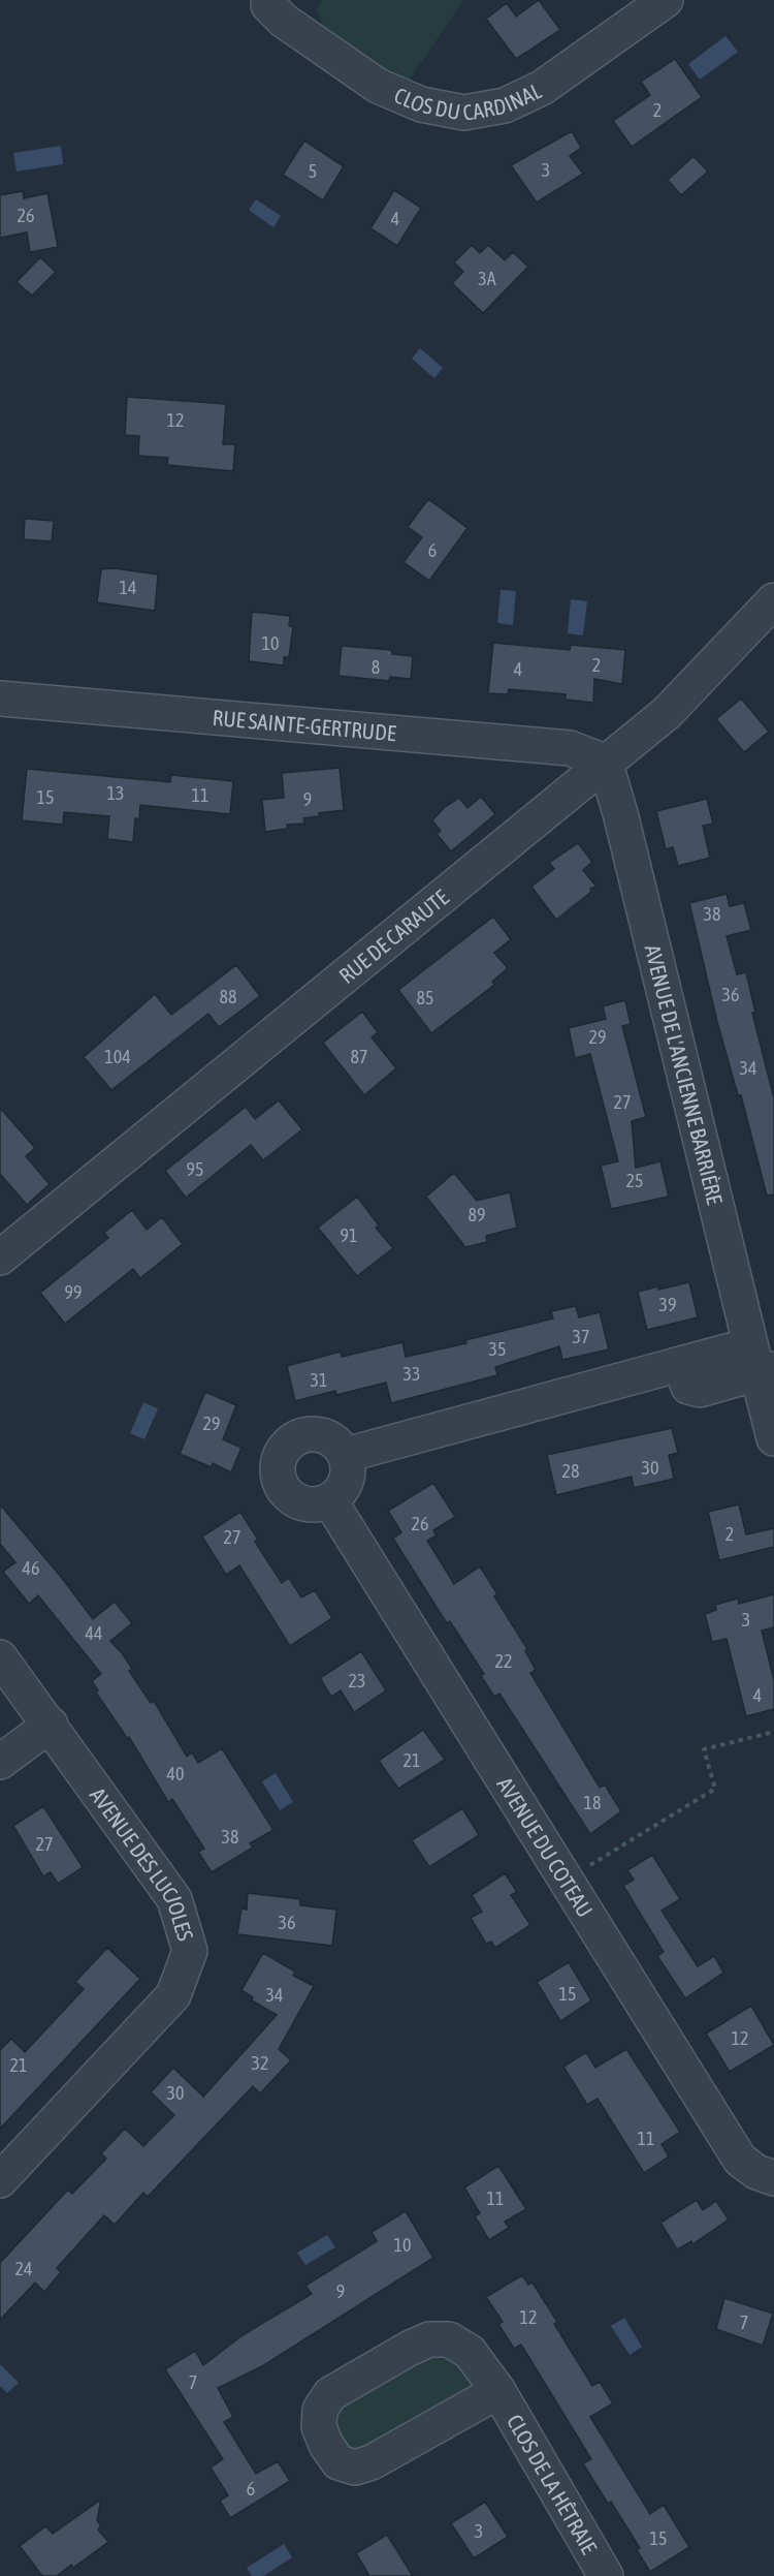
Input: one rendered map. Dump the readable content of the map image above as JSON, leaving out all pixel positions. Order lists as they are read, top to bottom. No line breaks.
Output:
{"streets":{"street":["CLOS DU CARDINAL","RUE SAINTE-GERTRUDE","RUE DE CARAUTE","AVENUE DE L'ANCIENNE BARRIÈRE","AVENUE DU COTEAU","AVENUE DES LUCIOLES","CLOS DE LA HÊTRAIE"]},"crossings":[["RUE SAINTE-GERTRUDE","RUE DE CARAUTE"],["RUE SAINTE-GERTRUDE","AVENUE DE L'ANCIENNE BARRIÈRE"],["RUE DE CARAUTE","AVENUE DE L'ANCIENNE BARRIÈRE"]],"house_numbers":["2","3","5","26","4","3A","12","6","14","10","2","8","4","13","11","15","9","38","36","88","85","29","104","87","34","27","95","25","89","91","99","39","37","35","33","31","29","30","28","26","2","27","46","3","44","22","23","4","21","40","18","38","27","36","15","34","12","32","21","30","11","11","10","24","9","12","7","7","6","3","15"]}
